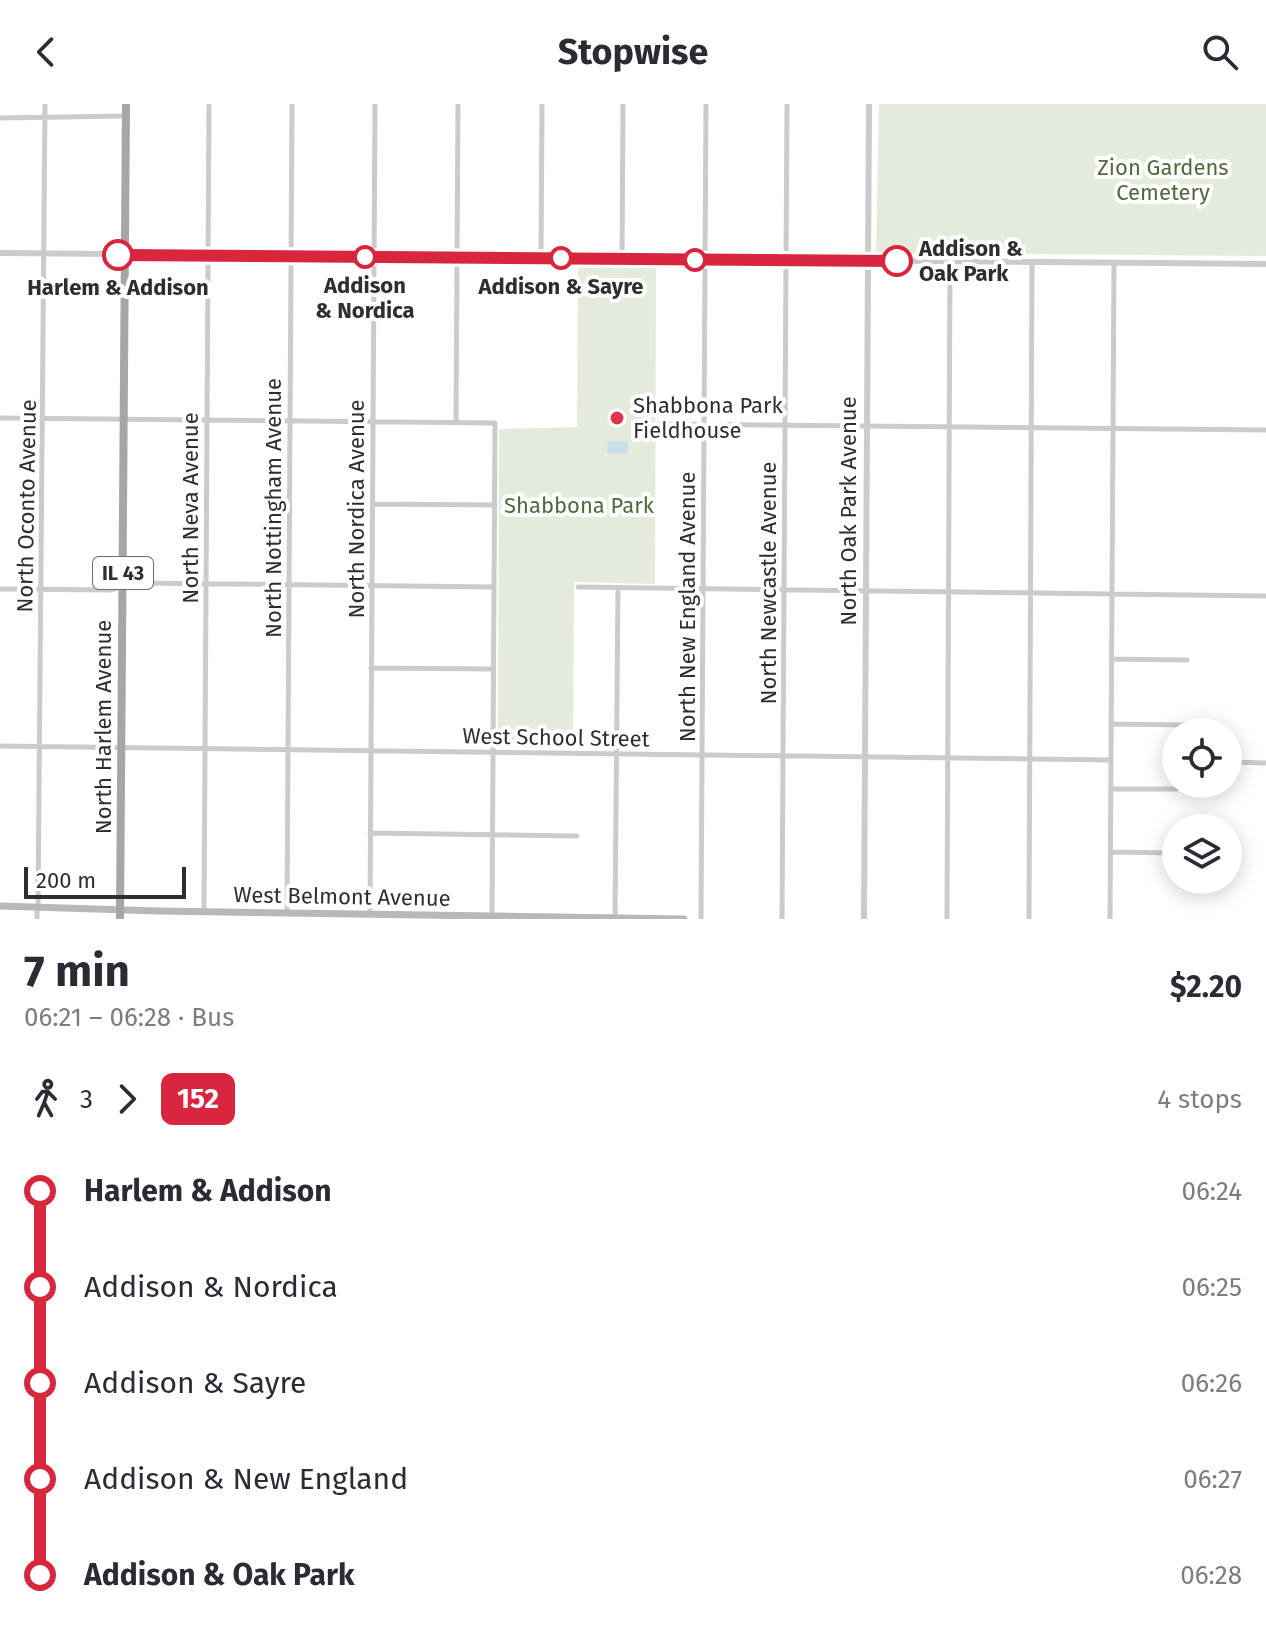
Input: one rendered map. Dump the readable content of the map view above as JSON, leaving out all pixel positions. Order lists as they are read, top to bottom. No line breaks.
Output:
{"streets":{"main road":["IL 43","North Harlem Avenue","West Belmont Avenue"],"street":["North Oconto Avenue","North Neva Avenue","North Nottingham Avenue","North Nordica Avenue","North Oak Park Avenue","North Newcastle Avenue","North New England Avenue","West School Street"]},"crossings":[["North Oconto Avenue","West School Street"],["North Oconto Avenue","West Belmont Avenue"],["North Neva Avenue","West School Street"],["North Neva Avenue","West Belmont Avenue"],["North Nottingham Avenue","West School Street"],["North Nottingham Avenue","West Belmont Avenue"],["North Nordica Avenue","West School Street"],["North Nordica Avenue","West Belmont Avenue"],["North Oak Park Avenue","West School Street"],["North Newcastle Avenue","West School Street"],["North New England Avenue","West School Street"],["North Harlem Avenue","West School Street"],["North Harlem Avenue","West Belmont Avenue"]],"parks":["Zion Gardens Cemetery","Shabbona Park"],"places":["Harlem & Addison","Addison & Nordica","Addison & Sayre","Addison & Oak Park","Shabbona Park Fieldhouse"],"lines":["bus line 152"],"scale_bar":"200 m","page":{"header":"Stopwise","scale":"200 m","heading":["7 min","06:21 – 06:28 · Bus","$2.20"],"legs":["3","152","4 stops"],"list":[{"name":"Harlem & Addison","value":"06:24"},{"name":"Addison & Nordica","value":"06:25"},{"name":"Addison & Sayre","value":"06:26"},{"name":"Addison & New England","value":"06:27"},{"name":"Addison & Oak Park","value":"06:28"}]}}
